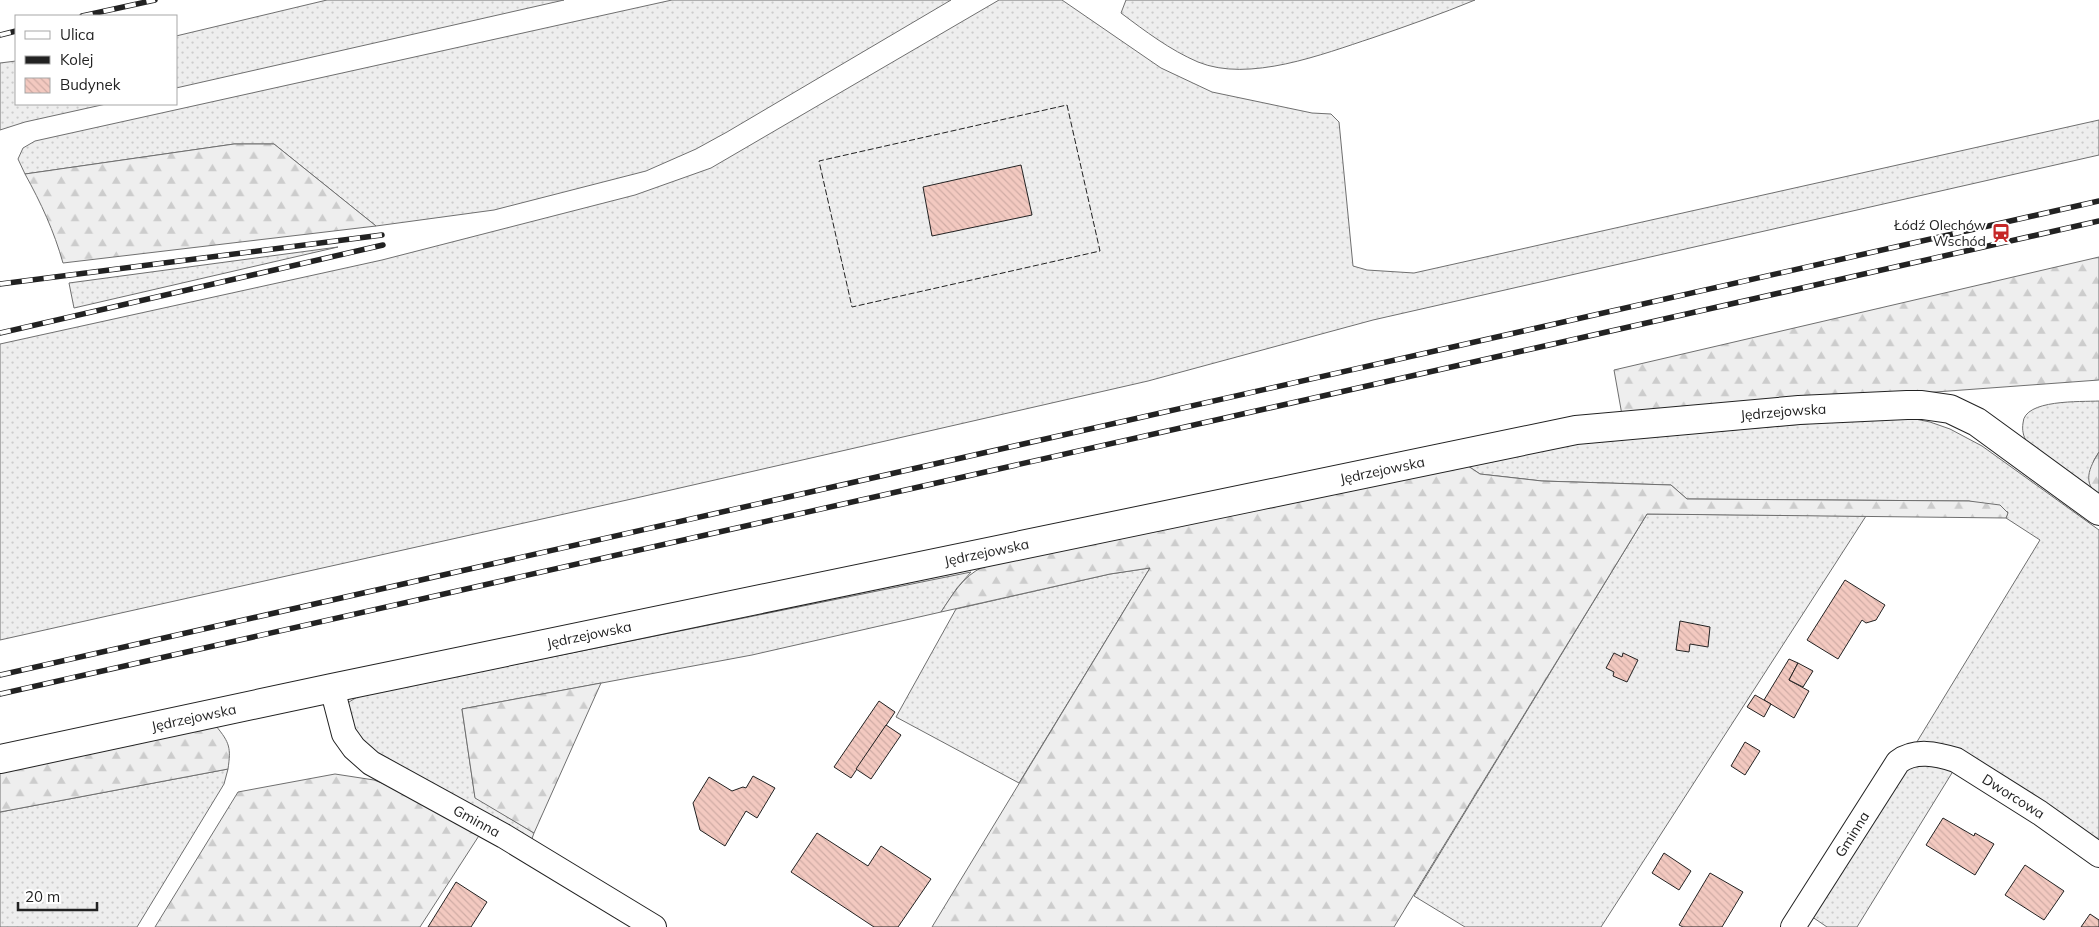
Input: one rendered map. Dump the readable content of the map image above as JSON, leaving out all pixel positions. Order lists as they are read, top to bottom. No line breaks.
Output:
{"streets":{"street":["Jędrzejowska","Dworcowa","Gminna"]},"crossings":[["Jędrzejowska","Gminna"],["Dworcowa","Gminna"]],"places":{"station":["Łódź Olechów Wschód"]},"legend":["Ulica","Kolej","Budynek"],"scale_bar":"20 m"}
